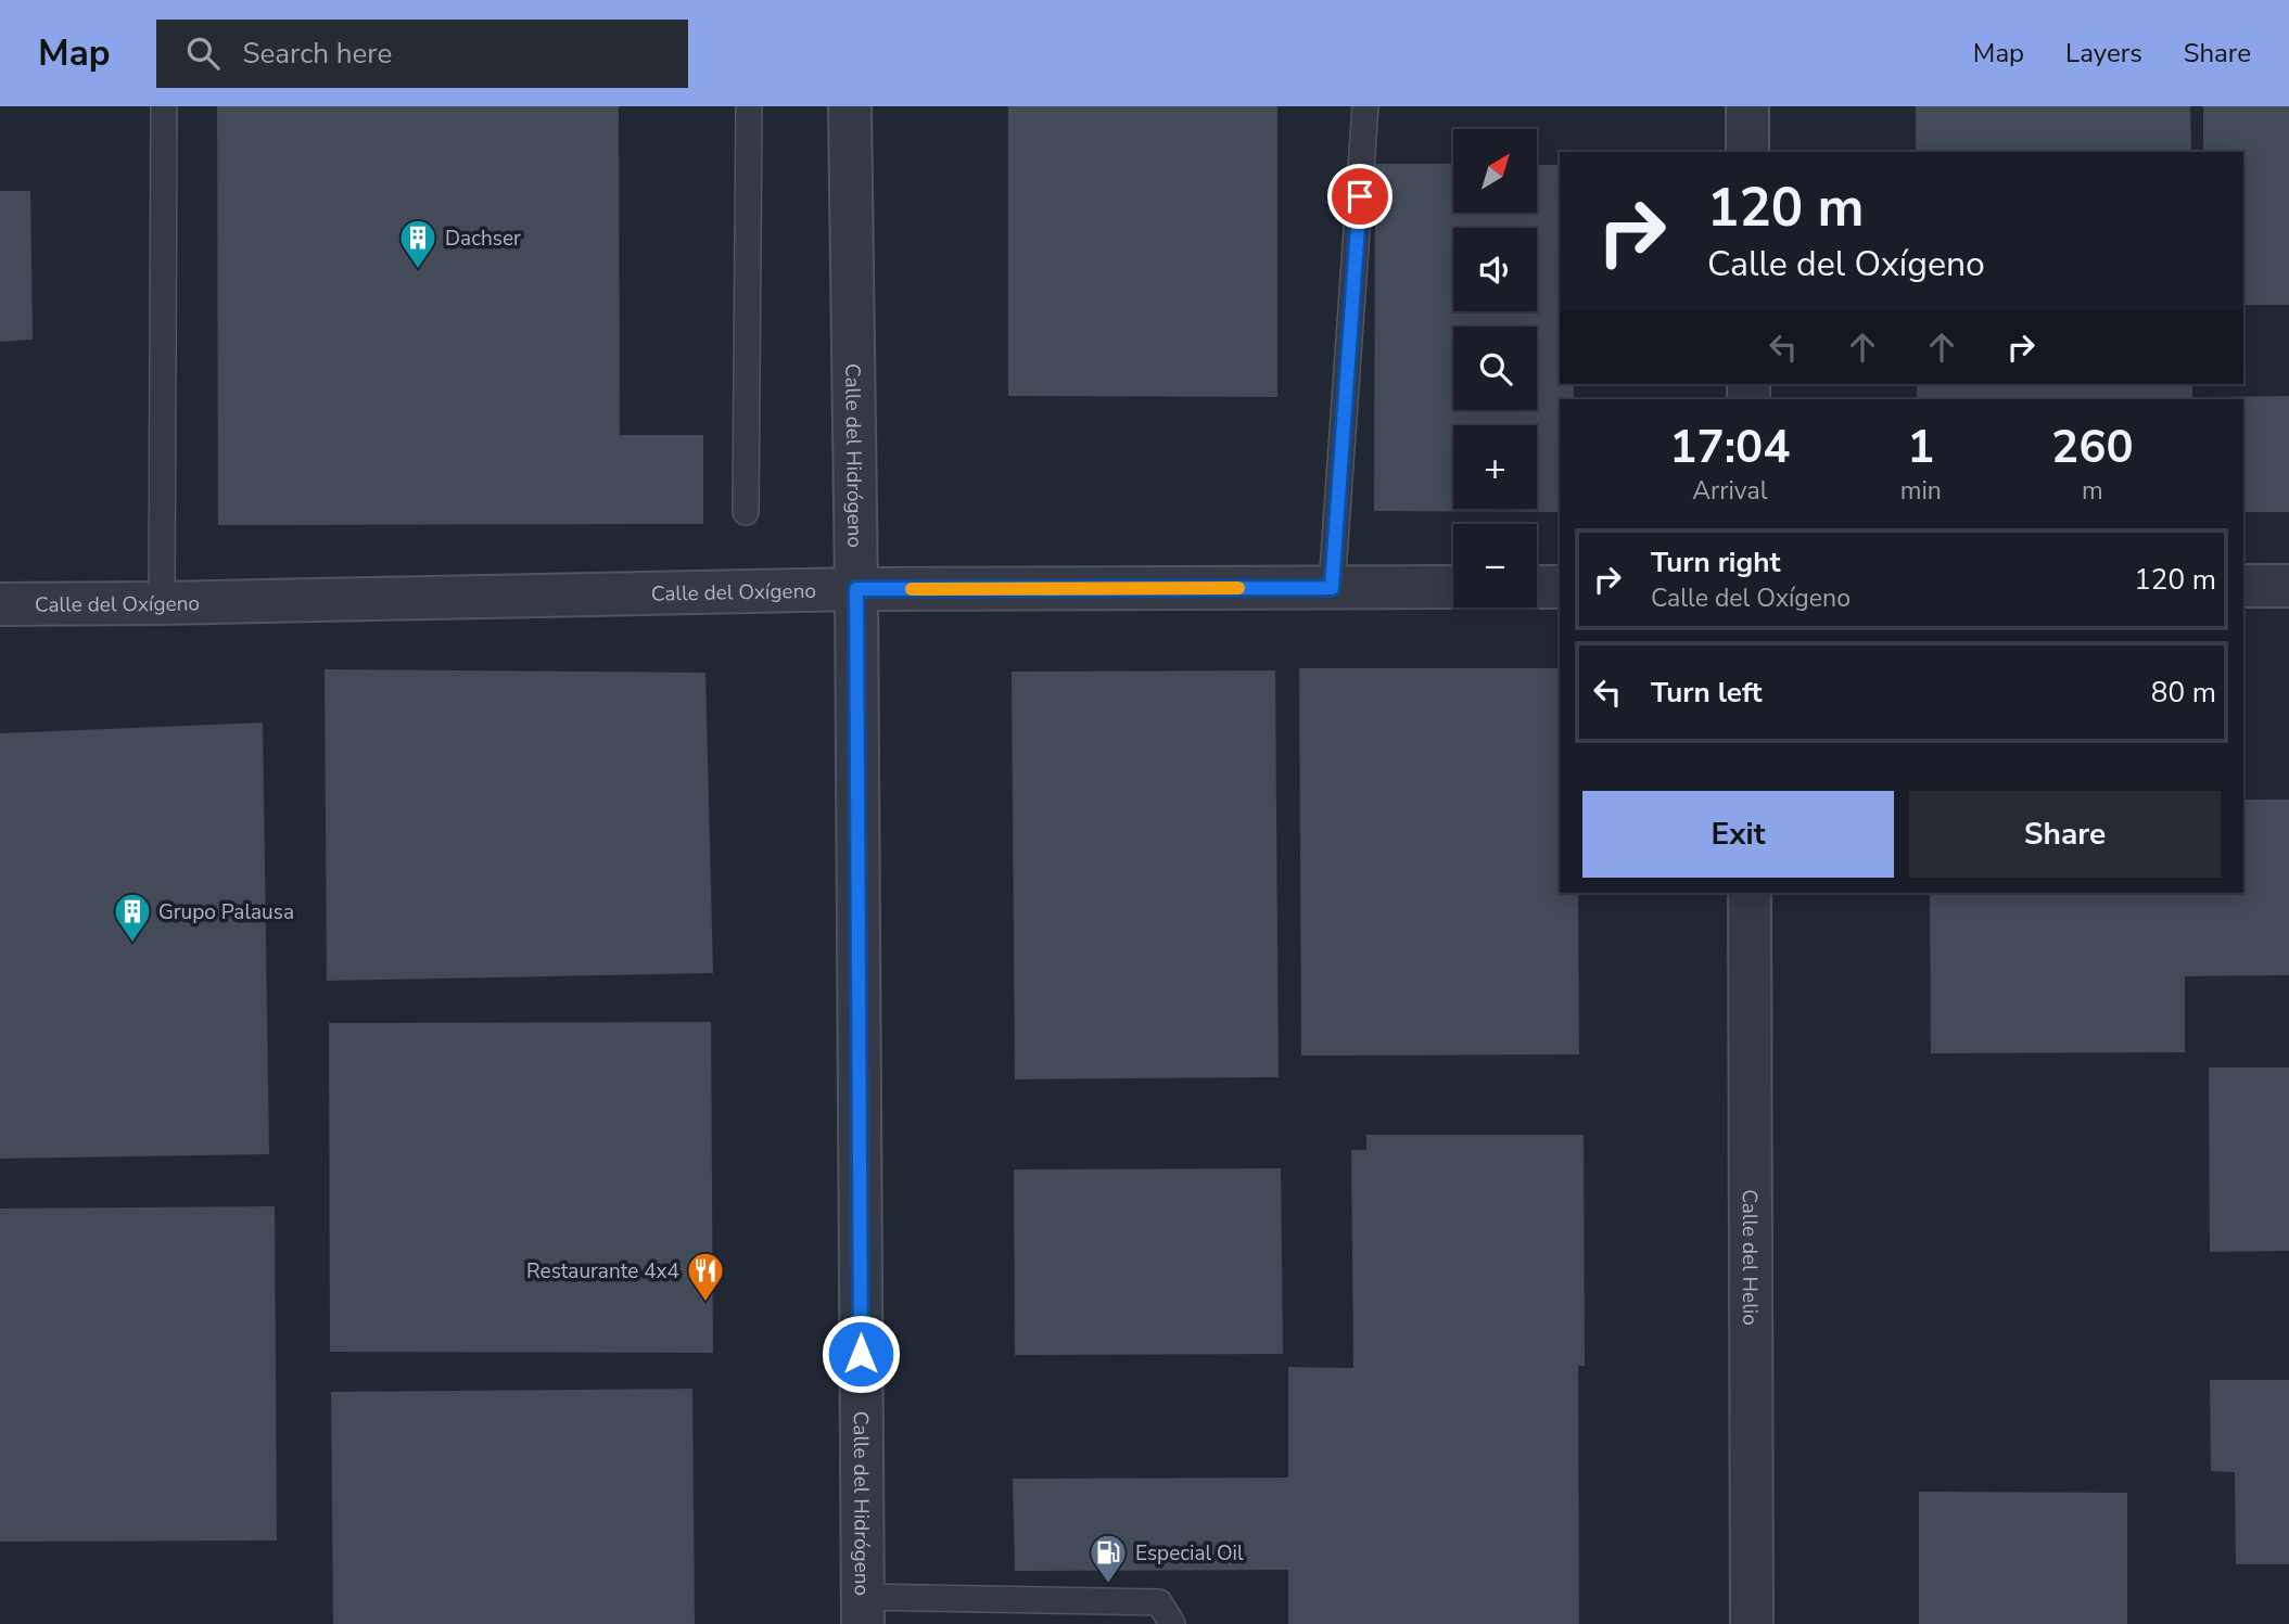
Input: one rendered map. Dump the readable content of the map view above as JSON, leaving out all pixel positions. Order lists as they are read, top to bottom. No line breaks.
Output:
{"streets":{"street":["Calle del Hidrógeno","Calle del Oxígeno","Calle del Helio"]},"crossings":[["Calle del Hidrógeno","Calle del Oxígeno"]],"places":{"building":["Dachser","Grupo Palausa"],"restaurant":["Restaurante 4x4"],"fuel station":["Especial Oil"]},"north":"top right","page":{"header":"Map","search":"Search here","nav":["Map","Layers","Share"],"map_buttons":["+","−"],"turn":["120 m","Calle del Oxígeno"],"eta":["17:04","Arrival","1","min","260","m"],"list":[{"name":"Turn right","note":"Calle del Oxígeno","value":"120 m"},{"name":"Turn left","value":"80 m"}],"buttons":["Exit","Share"]}}
